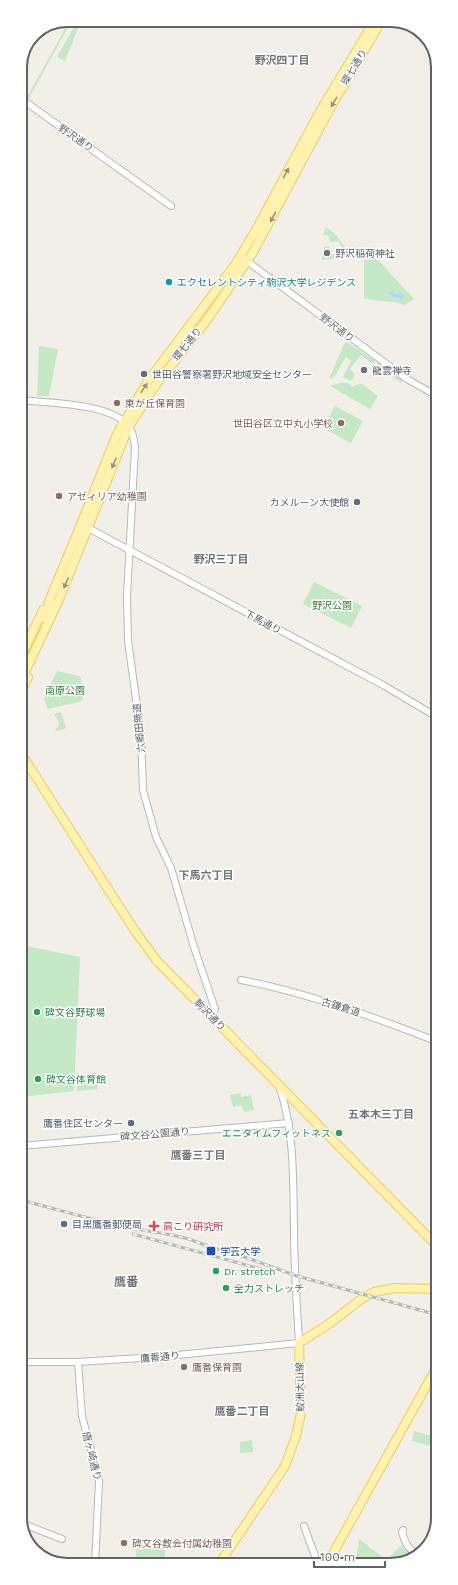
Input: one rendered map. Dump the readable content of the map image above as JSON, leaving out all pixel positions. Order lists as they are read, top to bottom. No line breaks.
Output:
{"streets":{"main road":["環七通り","駒沢通り","鮫洲大山線"],"street":["野沢通り","下馬通り","六郷田無道","古鎌倉道","碑文谷公園通り","鷹番通り","唐ヶ崎通り"]},"crossings":[["環七通り","野沢通り"],["環七通り","下馬通り"],["環七通り","六郷田無道"],["下馬通り","六郷田無道"],["六郷田無道","駒沢通り"],["鷹番通り","鮫洲大山線"],["鷹番通り","唐ヶ崎通り"]],"districts":["野沢四丁目","野沢三丁目","下馬六丁目","五本木三丁目","鷹番三丁目","鷹番","鷹番二丁目"],"parks":["野沢公園","南原公園"],"places":{"other":["野沢稲荷神社","エクセレントシティ駒沢大学レジデンス","龍雲禅寺","世田谷警察署野沢地域安全センター","東が丘保育園","世田谷区立中丸小学校","アゼィリア幼稚園","カメルーン大使館","碑文谷野球場","碑文谷体育館","鷹番住区センター","エニタイムフィットネス","目黒鷹番郵便局","Dr. stretch","全力ストレッチ","鷹番保育園","碑文谷教会付属幼稚園"],"health":["肩こり研究所"],"transit":["学芸大学"]},"scale_bar":"100 m"}
